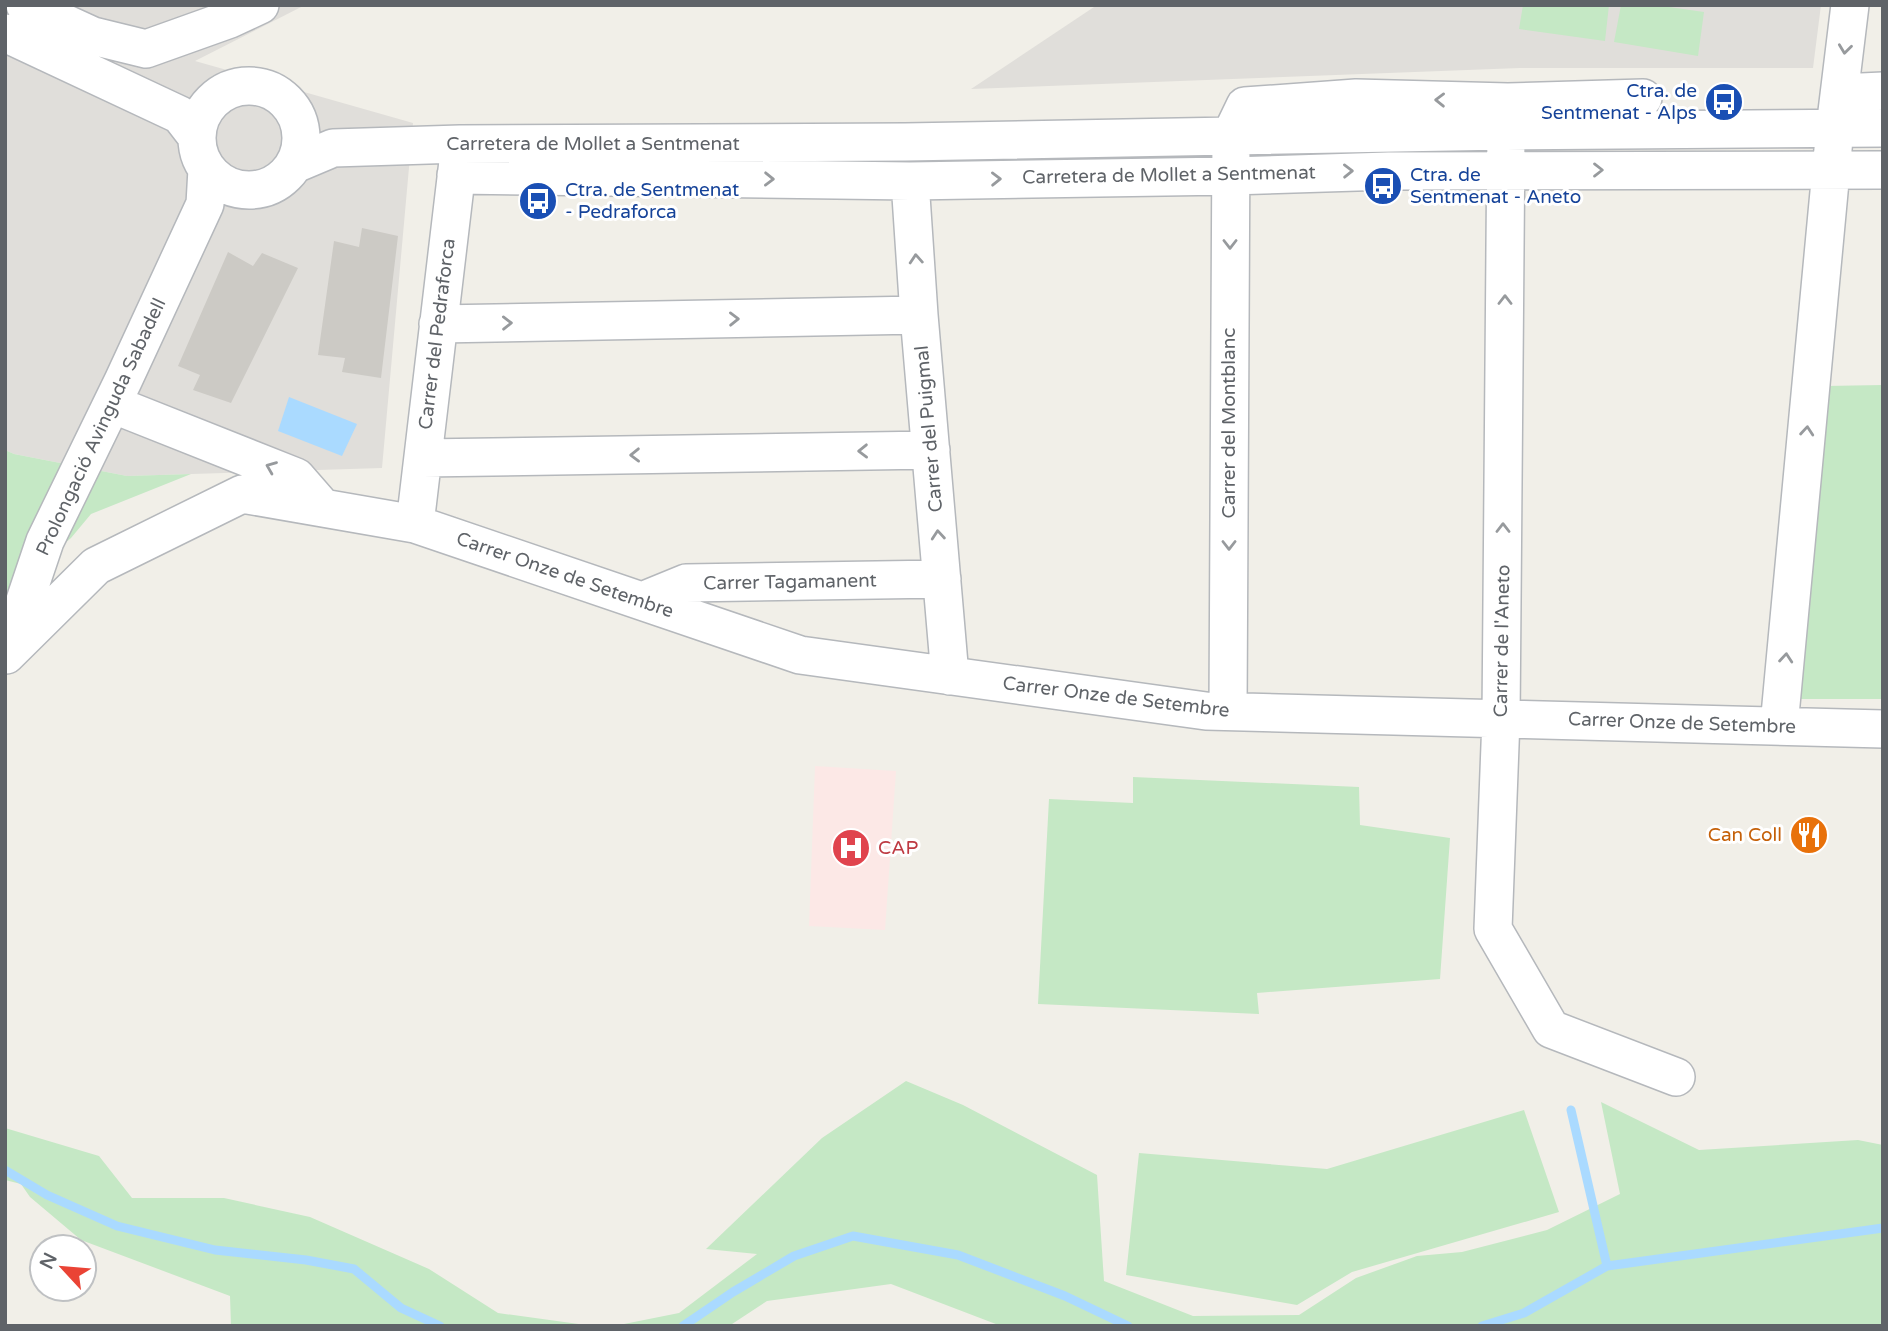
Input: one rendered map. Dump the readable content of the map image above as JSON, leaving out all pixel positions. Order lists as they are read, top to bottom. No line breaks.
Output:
{"streets":{"street":["Carretera de Mollet a Sentmenat","Carrer del Pedraforca","Carrer del Montblanc","Prolongació Avinguda Sabadell","Carrer del Puigmal","Carrer Onze de Setembre","Carrer Tagamanent","Carrer de l'Aneto"]},"crossings":[["Carretera de Mollet a Sentmenat","Carrer del Pedraforca"],["Carretera de Mollet a Sentmenat","Carrer del Montblanc"],["Carretera de Mollet a Sentmenat","Prolongació Avinguda Sabadell"],["Carretera de Mollet a Sentmenat","Carrer del Puigmal"],["Carretera de Mollet a Sentmenat","Carrer de l'Aneto"],["Carrer del Pedraforca","Carrer Onze de Setembre"],["Carrer del Montblanc","Carrer Onze de Setembre"],["Prolongació Avinguda Sabadell","Carrer Onze de Setembre"],["Carrer del Puigmal","Carrer Onze de Setembre"],["Carrer del Puigmal","Carrer Tagamanent"],["Carrer Onze de Setembre","Carrer Tagamanent"],["Carrer Onze de Setembre","Carrer de l'Aneto"]],"one_way":["Carrer del Montblanc","Carrer del Puigmal"],"places":{"bus stop":["Ctra. de Sentmenat - Alps","Ctra. de Sentmenat - Aneto","Ctra. de Sentmenat - Pedraforca"],"restaurant":["Can Coll"],"hospital":["CAP"]},"north":"top left"}
